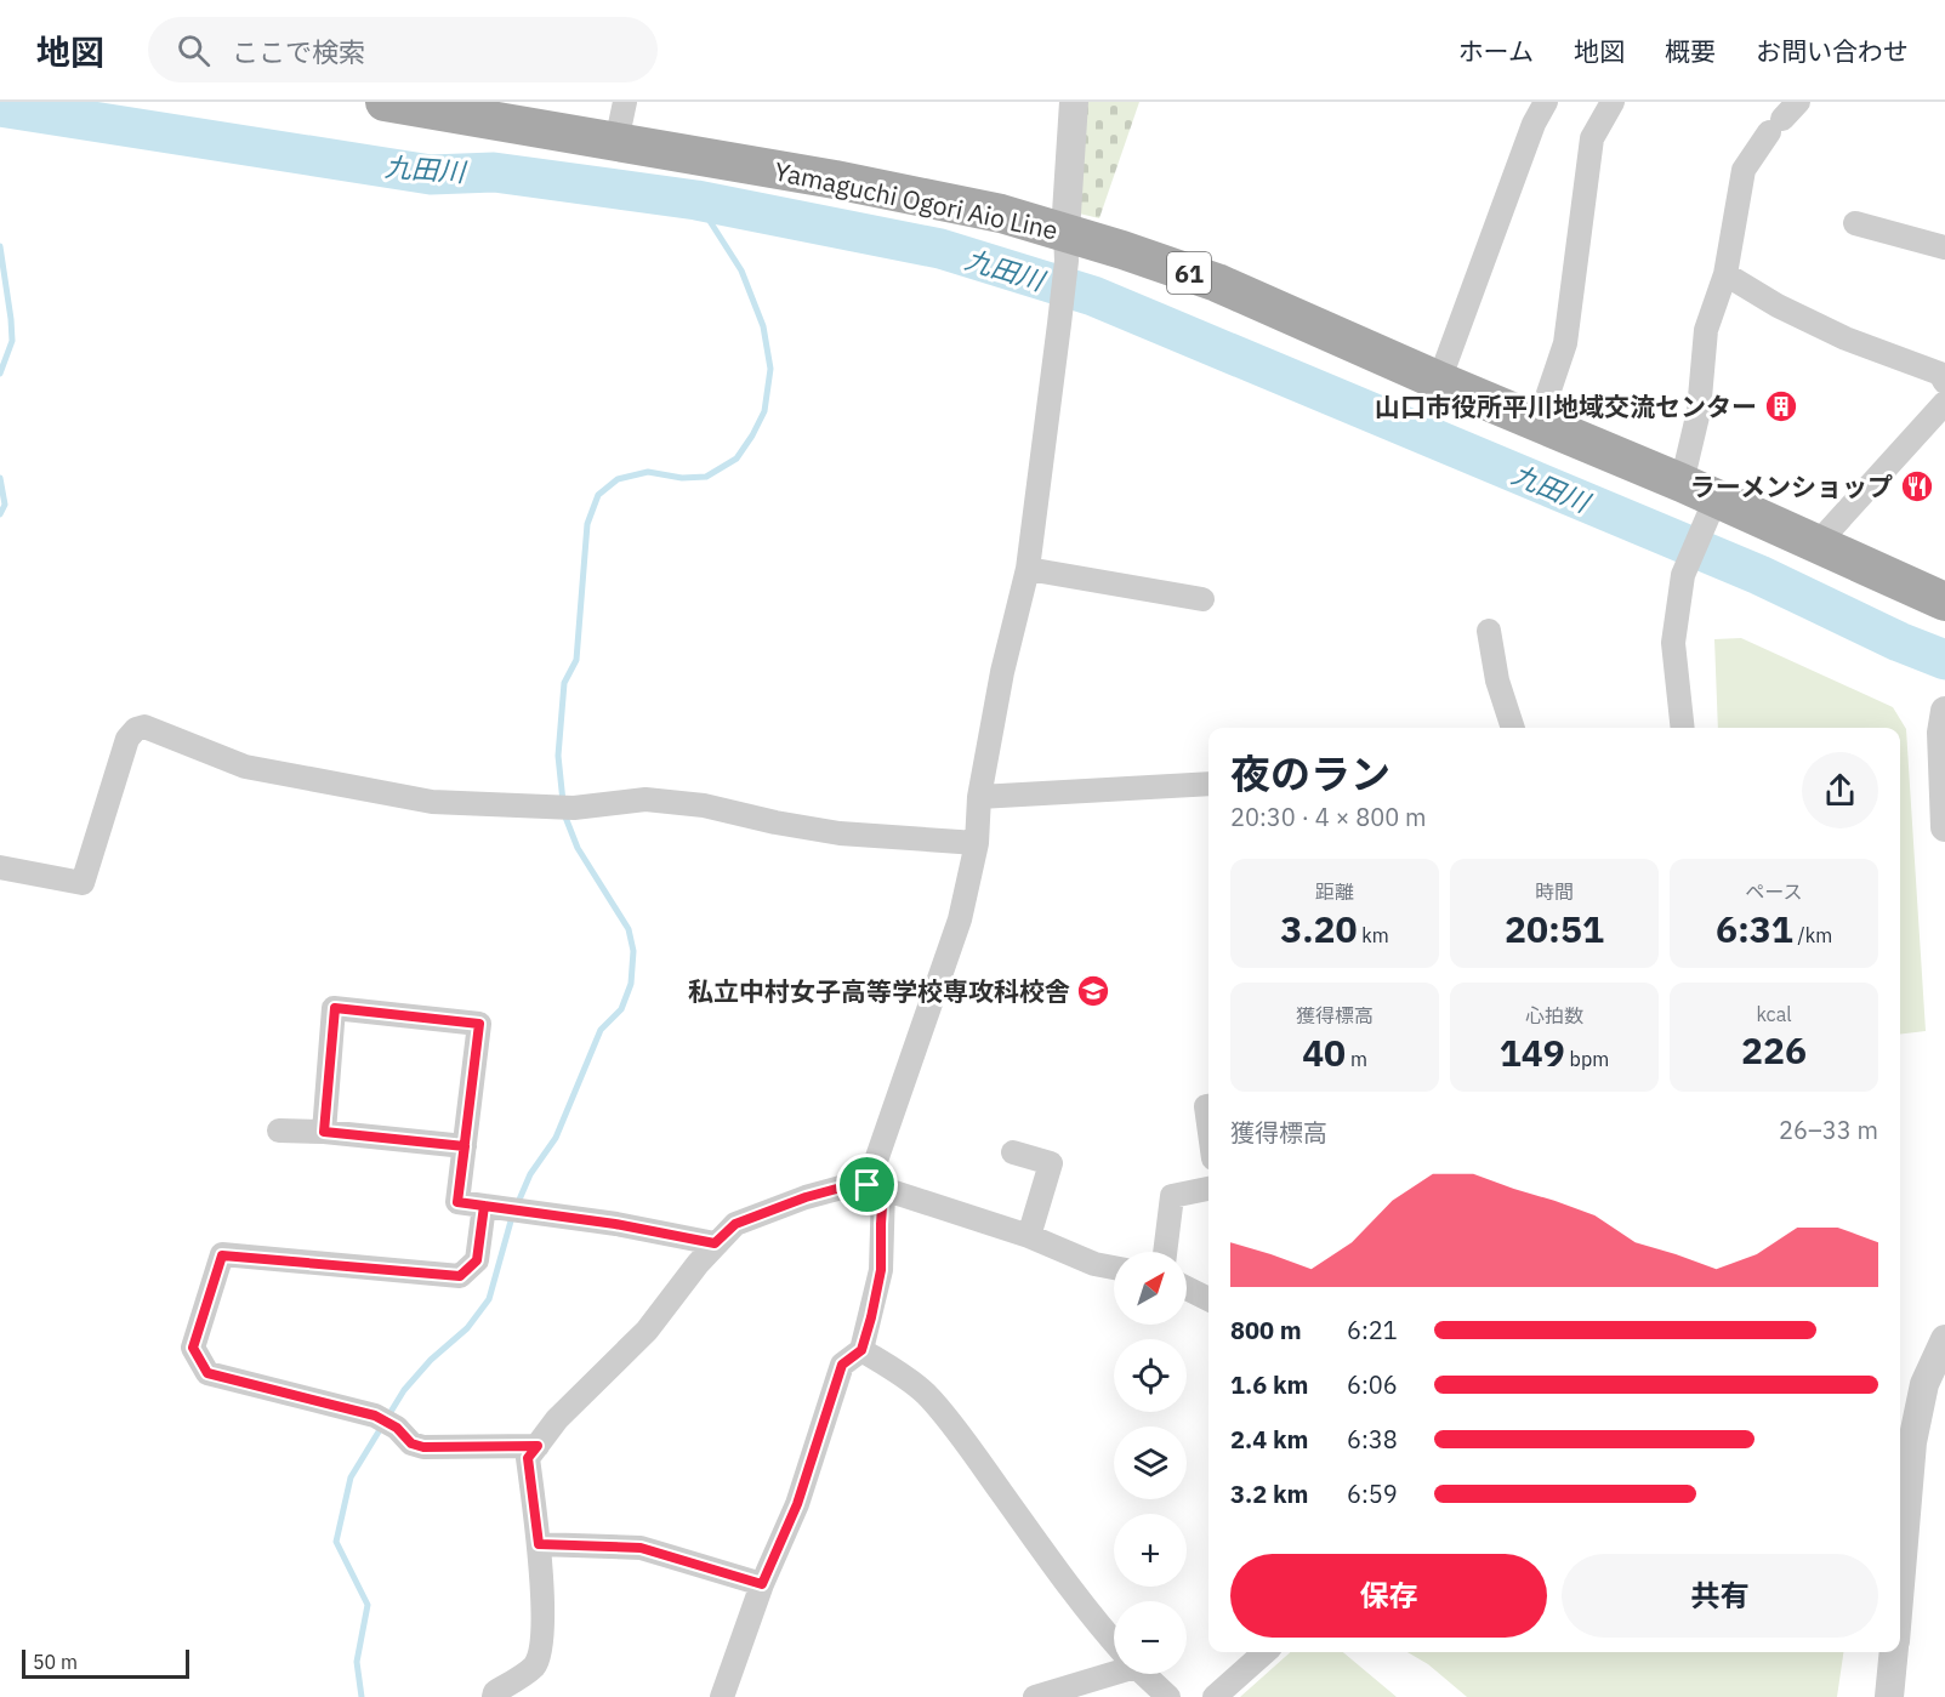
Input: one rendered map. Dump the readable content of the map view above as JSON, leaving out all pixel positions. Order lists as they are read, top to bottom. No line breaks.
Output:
{"streets":{"main road":["Yamaguchi Ogori Aio Line","61"]},"water":["九田川"],"places":{"building":["山口市役所平川地域交流センター"],"restaurant":["ラーメンショップ"],"school or university":["私立中村女子高等学校専攻科校舎"]},"scale_bar":"50 m","north":"top right","page":{"header":"地図","search":"ここで検索","nav":["ホーム","地図","概要","お問い合わせ"],"heading":["夜のラン","20:30 · 4 × 800 m"],"stats":[["距離","3.20 km"],["時間","20:51"],["ペース","6:31 /km"],["獲得標高","40 m"],["心拍数","149 bpm"],["kcal","226"]],"chart":["獲得標高","26–33 m"],"map_buttons":["+","−"],"list":[{"name":"800 m","note":"6:21"},{"name":"1.6 km","note":"6:06"},{"name":"2.4 km","note":"6:38"},{"name":"3.2 km","note":"6:59"}],"buttons":["保存","共有"],"scale":"50 m"}}
